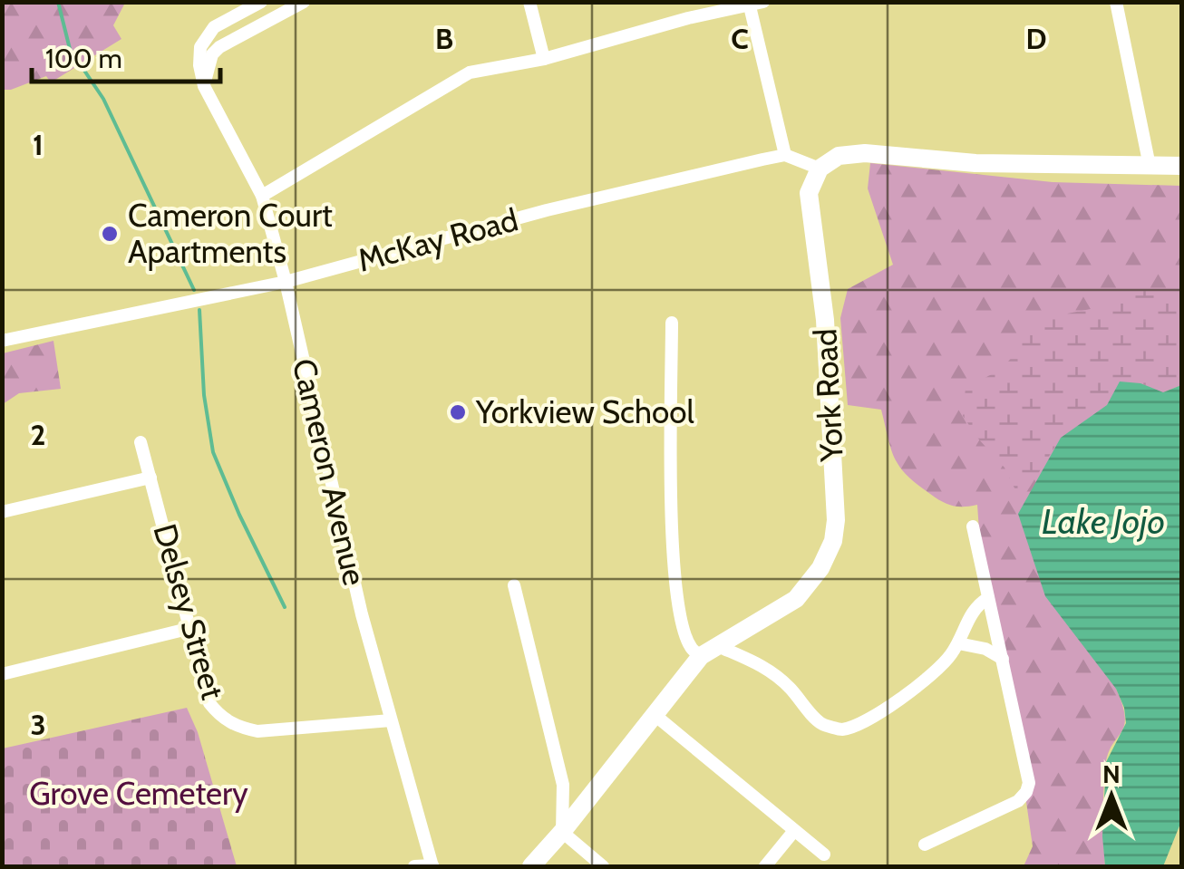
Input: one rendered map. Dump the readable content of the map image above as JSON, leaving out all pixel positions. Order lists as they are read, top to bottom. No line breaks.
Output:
{"streets":{"street":["McKay Road","York Road","Cameron Avenue","Delsey Street"]},"crossings":[["McKay Road","Cameron Avenue"],["Cameron Avenue","Delsey Street"]],"water":["Lake Jojo"],"parks":["Grove Cemetery"],"places":["Cameron Court Apartments","Yorkview School"],"scale_bar":"100 m","north":"top","grid":{"columns":["B","C","D"],"rows":["1","2","3"]}}
